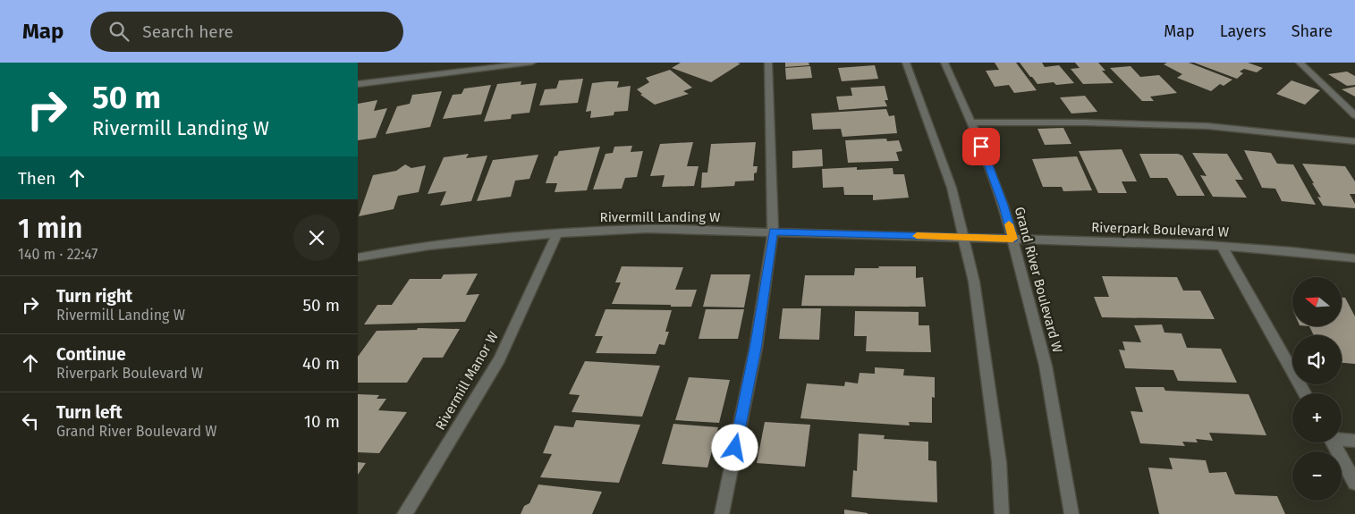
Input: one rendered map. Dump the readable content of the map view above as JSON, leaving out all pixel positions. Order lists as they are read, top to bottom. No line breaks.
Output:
{"streets":{"street":["Rivermill Landing W","Riverpark Boulevard W","Grand River Boulevard W","Rivermill Manor W"]},"crossings":[["Rivermill Landing W","Riverpark Boulevard W"],["Rivermill Landing W","Rivermill Manor W"],["Riverpark Boulevard W","Grand River Boulevard W"]],"north":"left","page":{"header":"Map","search":"Search here","nav":["Map","Layers","Share"],"turn":["50 m","Rivermill Landing W"],"then":"Then","heading":["1 min","140 m · 22:47"],"list":[{"name":"Turn right","note":"Rivermill Landing W","value":"50 m"},{"name":"Continue","note":"Riverpark Boulevard W","value":"40 m"},{"name":"Turn left","note":"Grand River Boulevard W","value":"10 m"}],"map_buttons":["+","−"]}}
